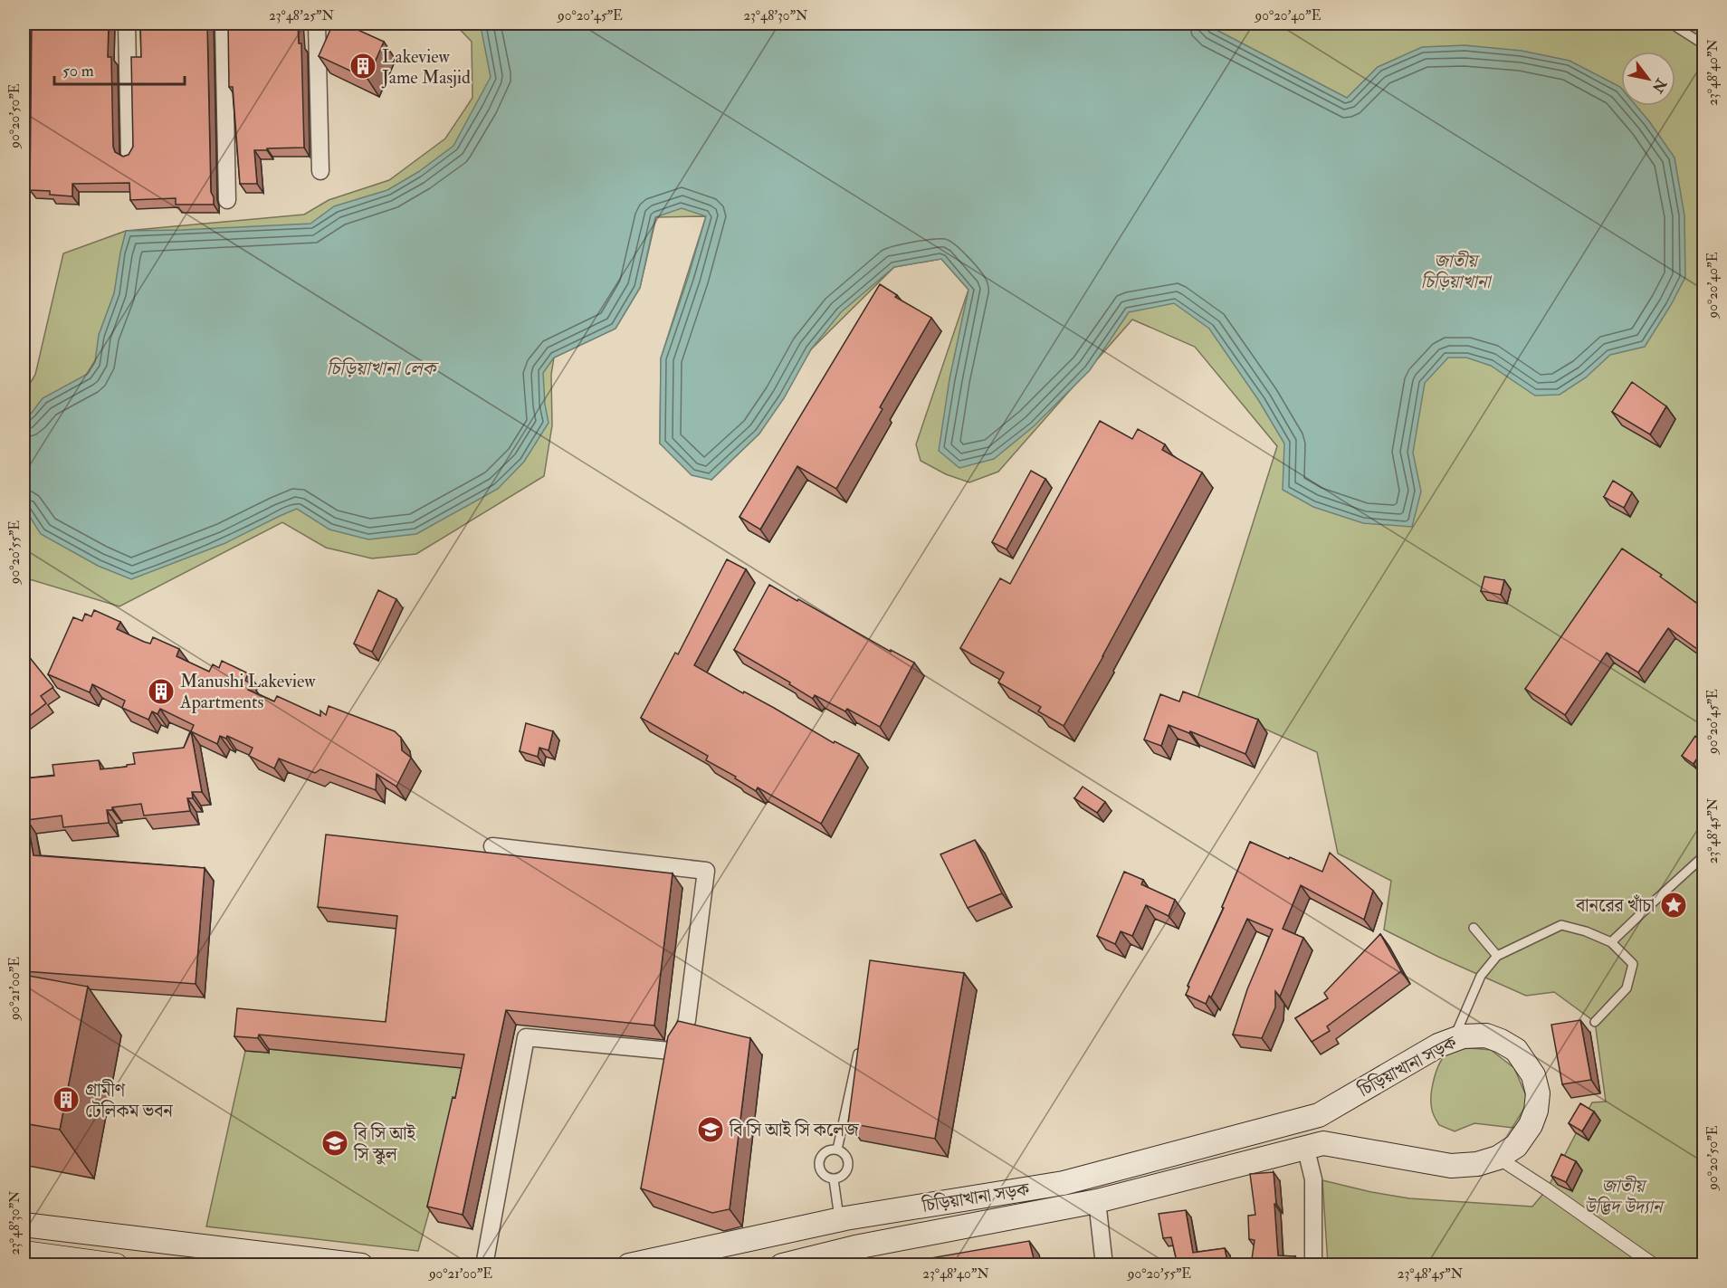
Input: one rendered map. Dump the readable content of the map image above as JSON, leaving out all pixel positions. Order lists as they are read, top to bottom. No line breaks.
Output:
{"streets":{"main road":["চিড়িয়াখানা সড়ক"]},"water":["চিড়িয়াখানা লেক"],"parks":["জাতীয় চিড়িয়াখানা","জাতীয় উদ্ভিদ উদ্যান"],"places":{"building":["Lakeview Jame Masjid","Manushi Lakeview Apartments","গ্রামীণ টেলিকম ভবন"],"place":["বানরের খাঁচা"],"school or university":["বি সি আই সি কলেজ","বি সি আই সি স্কুল"]},"scale_bar":"50 m","north":"bottom right","coordinates":["23°48'25\"N","90°20'45\"E","23°48'30\"N","90°20'40\"E","23°48'40\"N","90°20'50\"E","90°20'55\"E","23°48'45\"N","90°21'00\"E"]}
